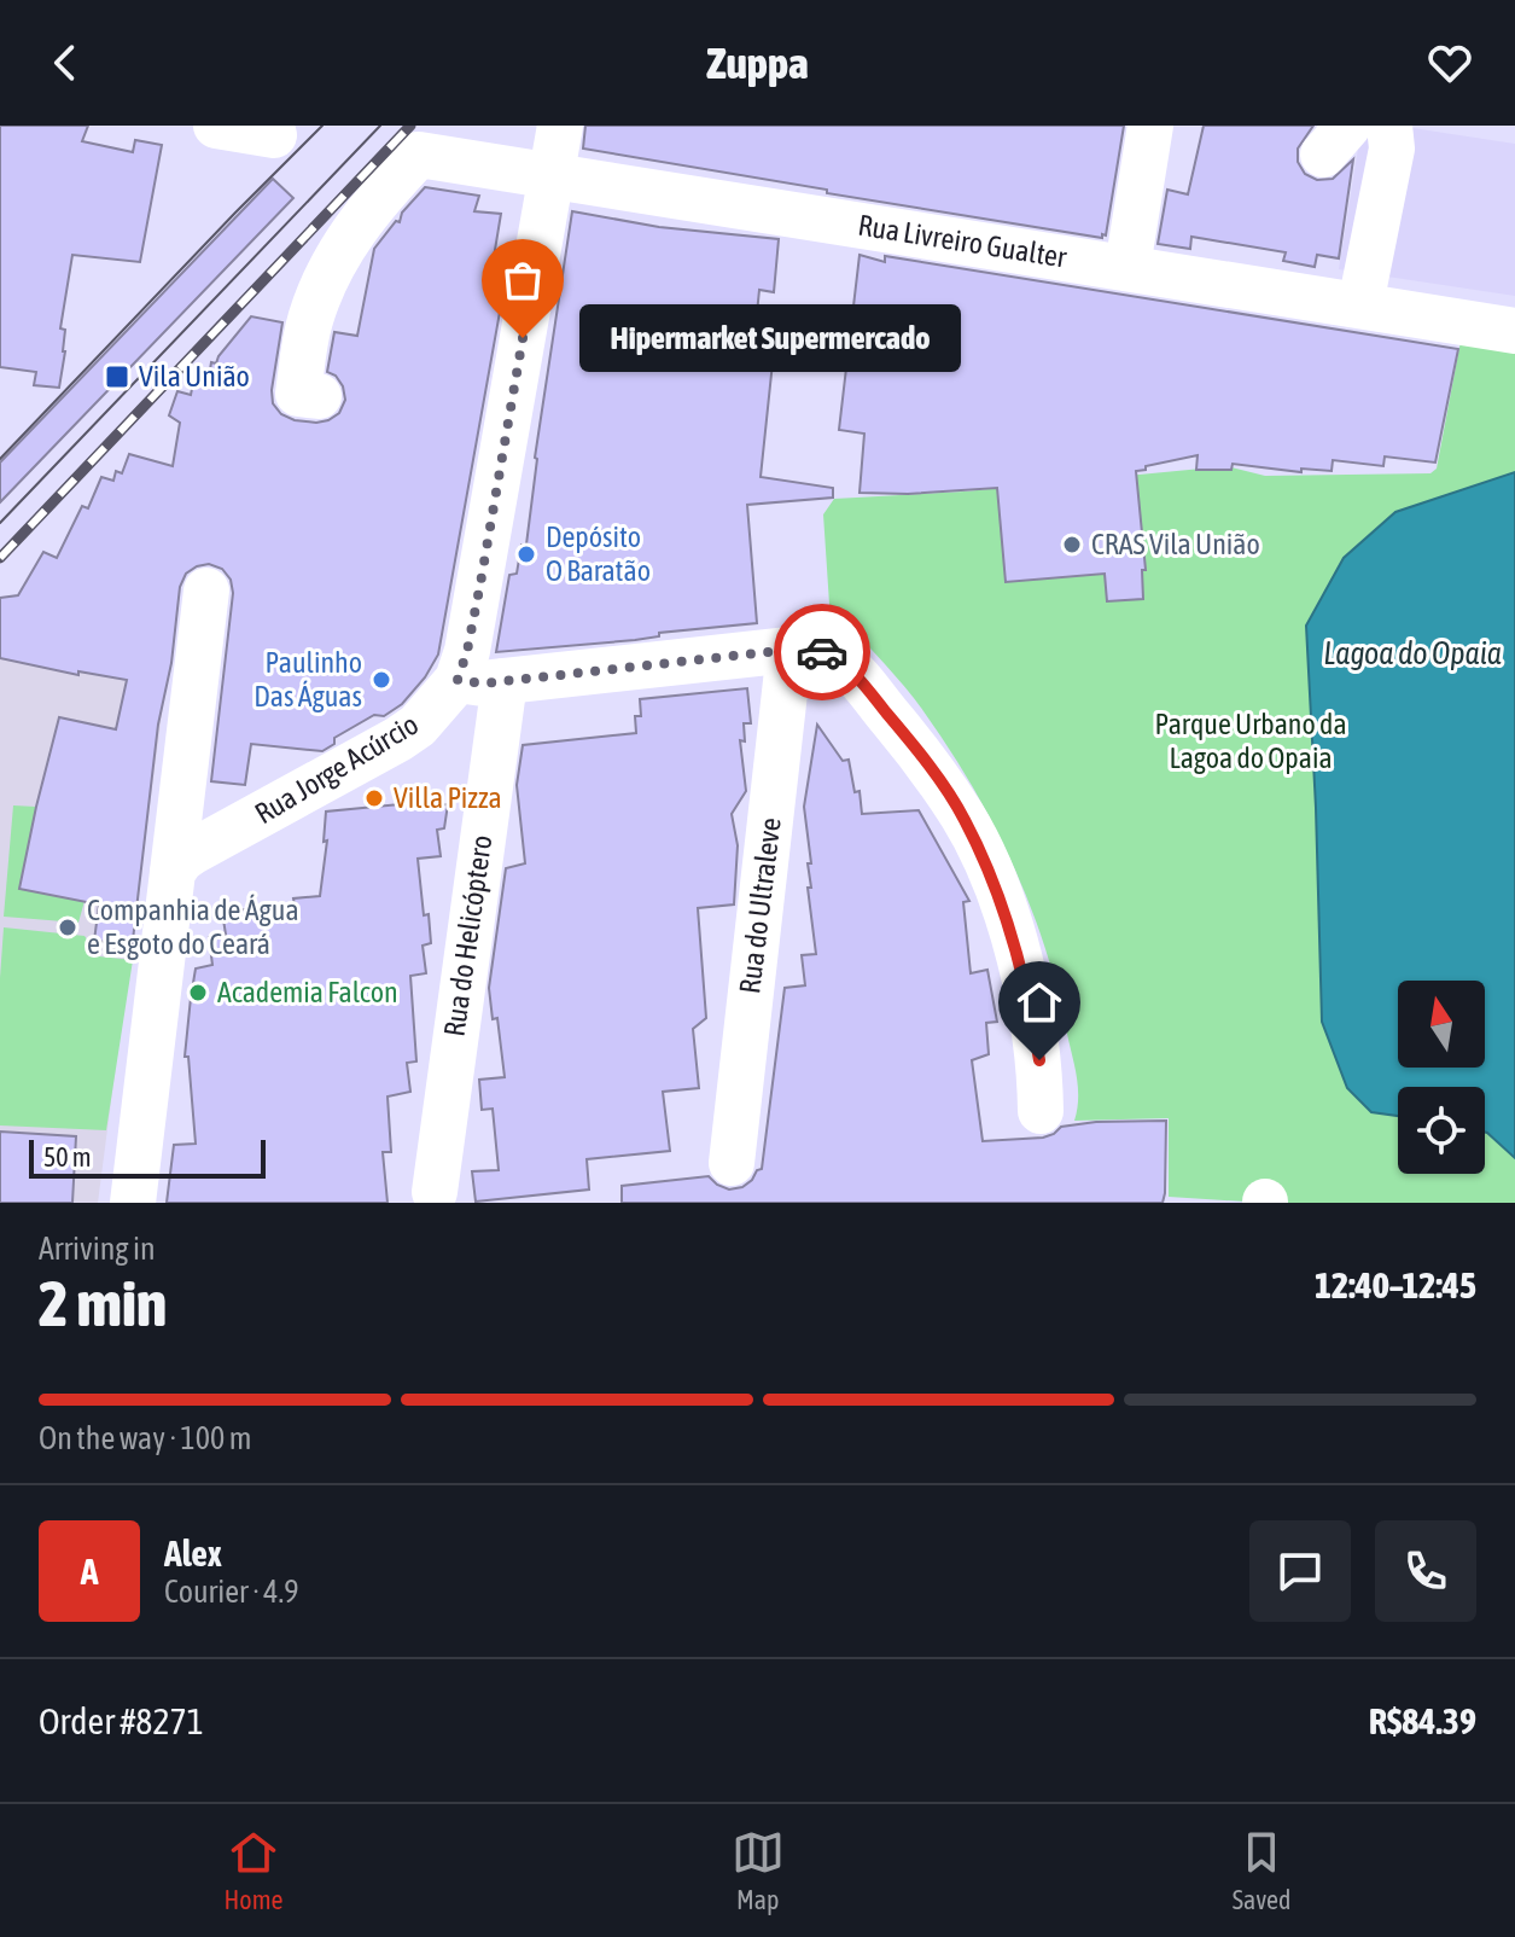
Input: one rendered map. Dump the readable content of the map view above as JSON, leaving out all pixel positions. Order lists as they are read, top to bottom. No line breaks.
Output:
{"streets":{"street":["Rua Livreiro Gualter","Rua Jorge Acúrcio","Rua do Ultraleve","Rua do Helicóptero"]},"crossings":[["Rua Livreiro Gualter","Rua Jorge Acúrcio"]],"water":["Lagoa do Opaia"],"parks":["Parque Urbano da Lagoa do Opaia"],"places":{"other":["Hipermarket Supermercado","CRAS Vila União","Depósito O Baratão","Paulinho Das Águas","Villa Pizza","Companhia de Água e Esgoto do Ceará","Academia Falcon"],"transit":["Vila União"]},"scale_bar":"50 m","north":"top","page":{"header":"Zuppa","bubble":"Hipermarket Supermercado","scale":"50 m","heading":["2 min","Arriving in","12:40–12:45"],"panel":["Alex","Courier · 4.9","Order #8271","R$84.39"],"bar":"On the way · 100 m","round":"A","tabs":["Home","Map","Saved"]}}
